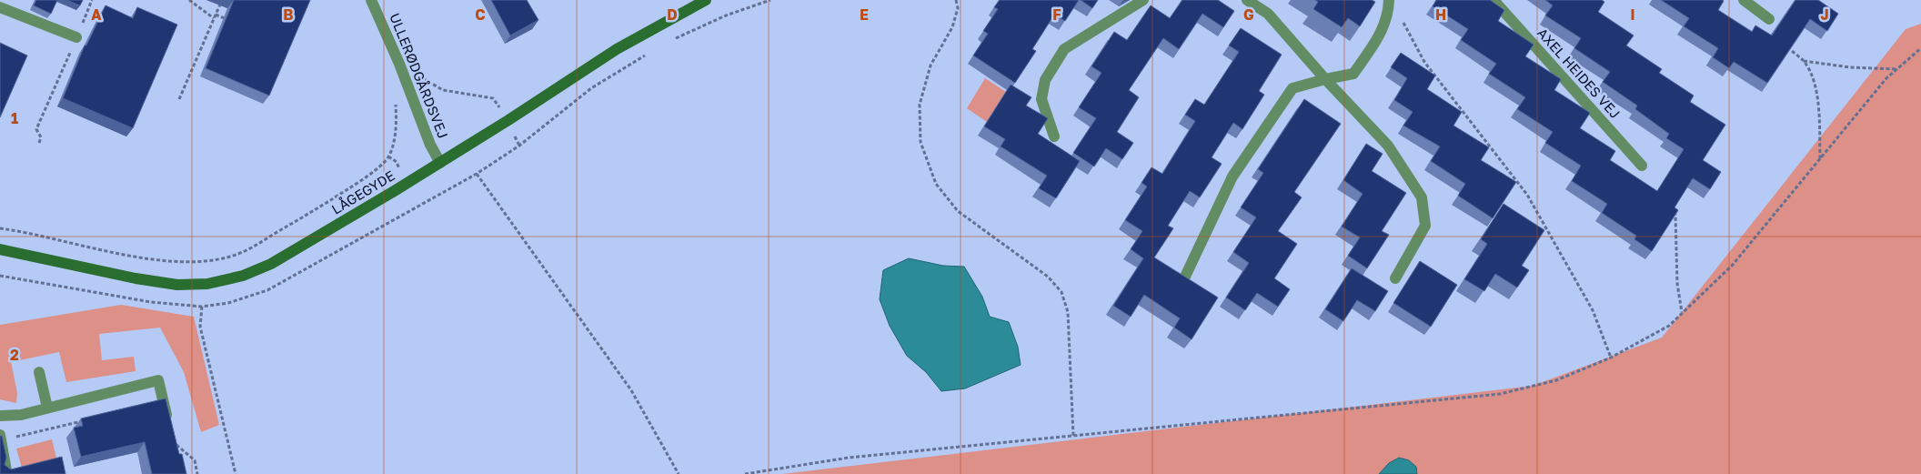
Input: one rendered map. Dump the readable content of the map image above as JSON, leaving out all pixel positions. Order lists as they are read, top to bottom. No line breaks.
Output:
{"streets":{"street":["AXEL HEIDES VEJ","ULLERØDGÅRDSVEJ","LÅGEGYDE"]},"crossings":[["ULLERØDGÅRDSVEJ","LÅGEGYDE"]],"grid":{"columns":["A","B","C","D","E","F","G","H","I","J"],"rows":["1","2"]}}
